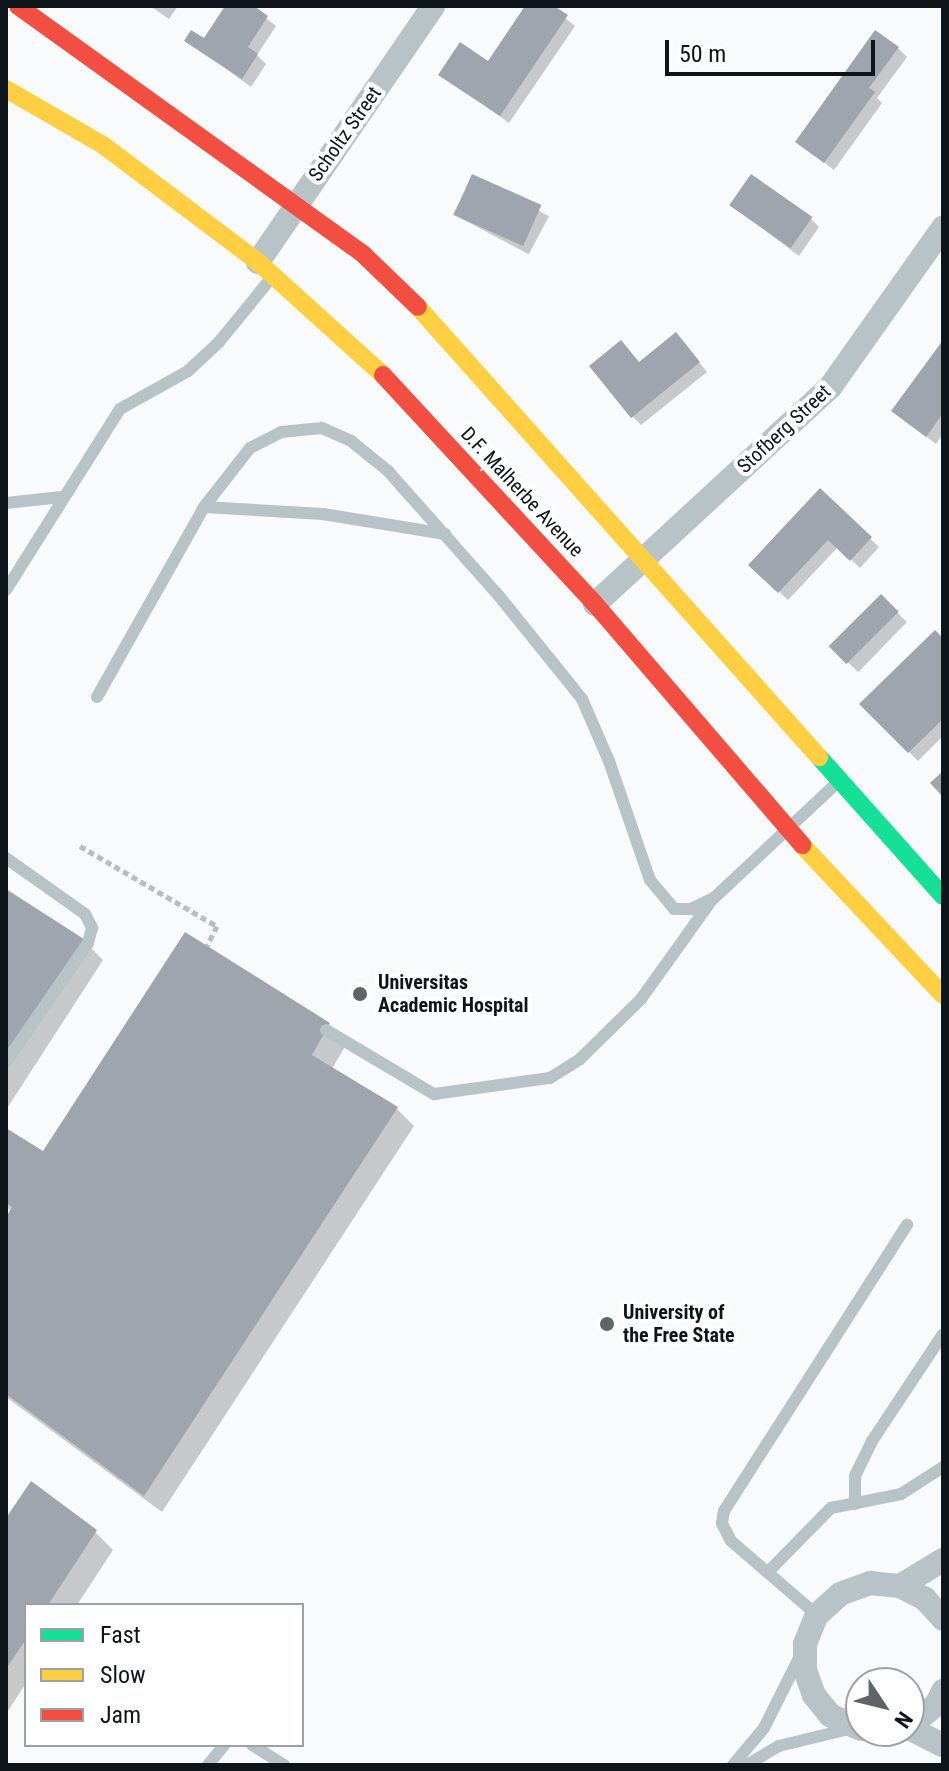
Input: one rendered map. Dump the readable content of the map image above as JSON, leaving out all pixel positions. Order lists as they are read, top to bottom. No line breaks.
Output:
{"streets":{"street":["Scholtz Street","Stofberg Street","D.F. Malherbe Avenue"]},"crossings":[["Scholtz Street","D.F. Malherbe Avenue"],["Stofberg Street","D.F. Malherbe Avenue"]],"places":["Universitas Academic Hospital","University of the Free State"],"legend":["Fast","Slow","Jam"],"scale_bar":"50 m","north":"bottom right"}
